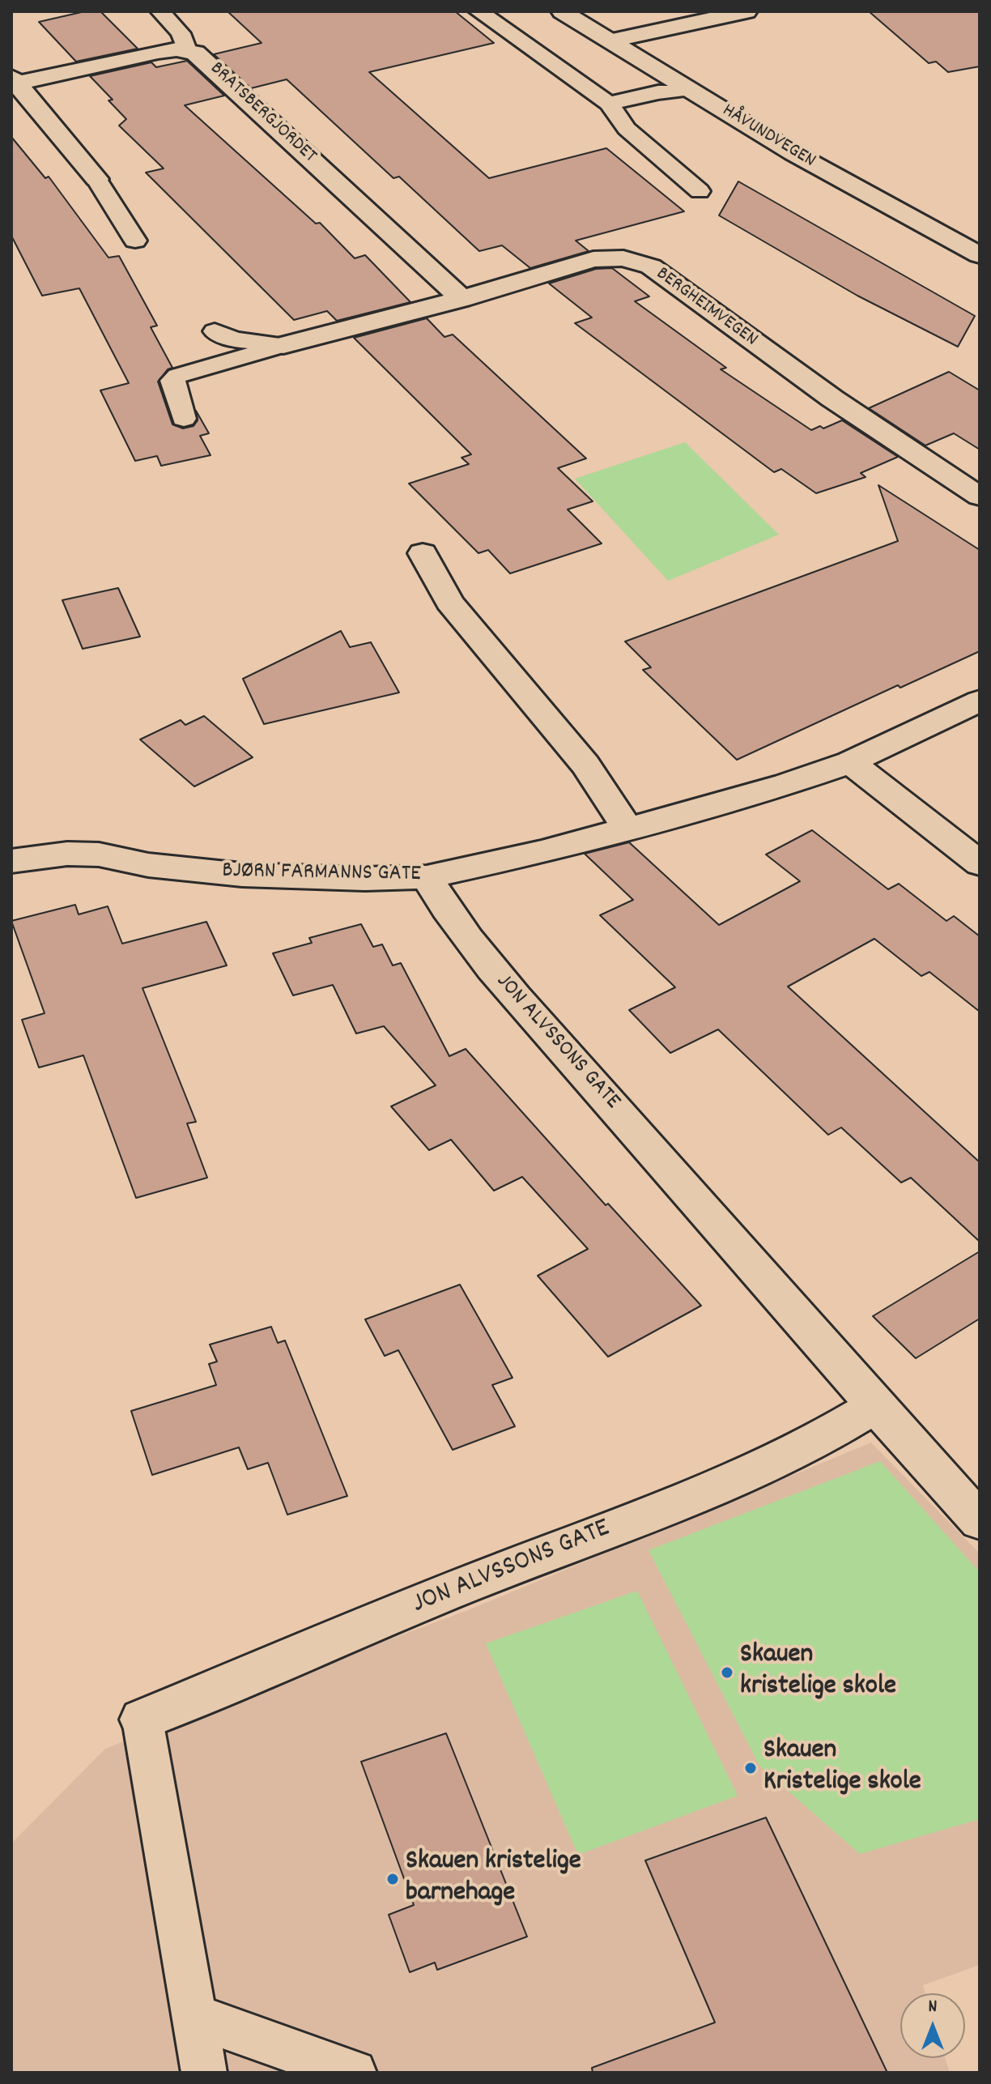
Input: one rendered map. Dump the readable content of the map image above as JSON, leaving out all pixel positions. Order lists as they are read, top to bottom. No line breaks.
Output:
{"streets":{"street":["BRATSBERGJORDET","HÅVUNDVEGEN","BERGHEIMVEGEN","BJØRN FARMANNS GATE","JON ALVSSONS GATE"]},"crossings":[["BRATSBERGJORDET","BERGHEIMVEGEN"],["BJØRN FARMANNS GATE","JON ALVSSONS GATE"]],"places":["Skauen kristelige skole","Skauen Kristelige skole","Skauen kristelige barnehage"],"north":"top"}
